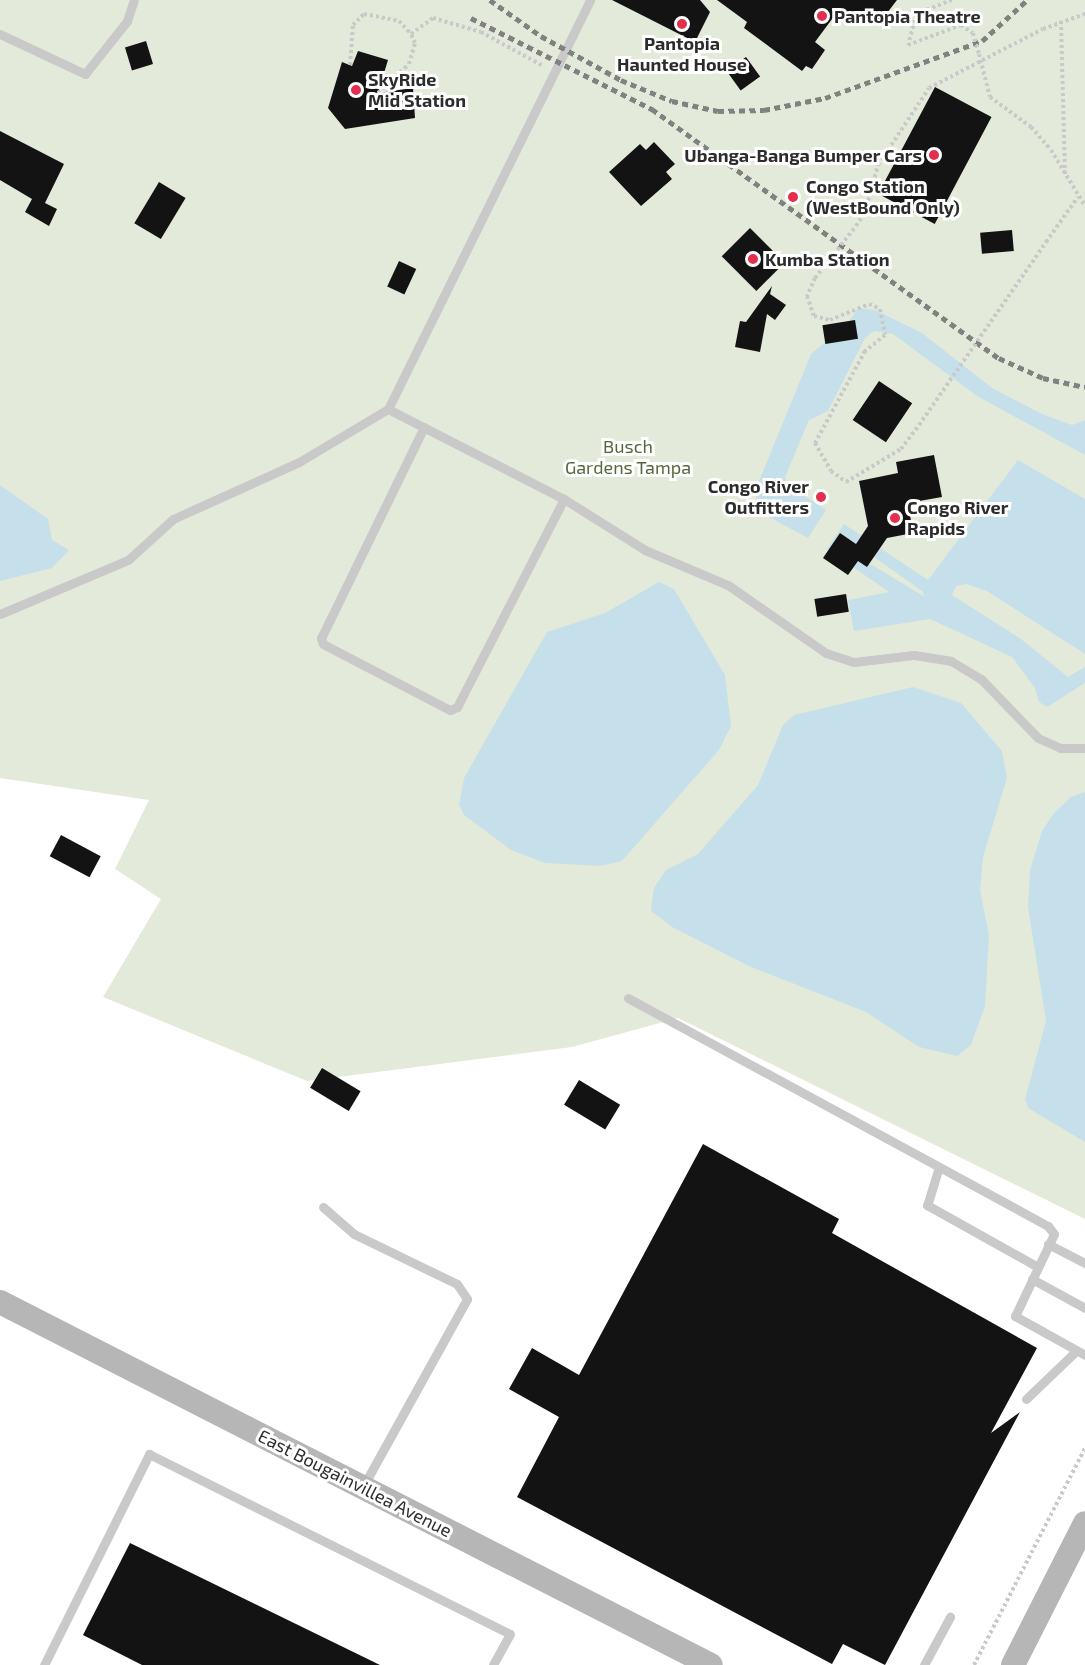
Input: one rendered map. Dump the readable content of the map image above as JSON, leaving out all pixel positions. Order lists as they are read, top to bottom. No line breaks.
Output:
{"streets":{"street":["East Bougainvillea Avenue"]},"parks":["Busch Gardens Tampa"],"places":["Pantopia Theatre","Pantopia Haunted House","SkyRide Mid Station","Ubanga-Banga Bumper Cars","Congo Station (WestBound Only)","Kumba Station","Congo River Outfitters","Congo River Rapids"]}
